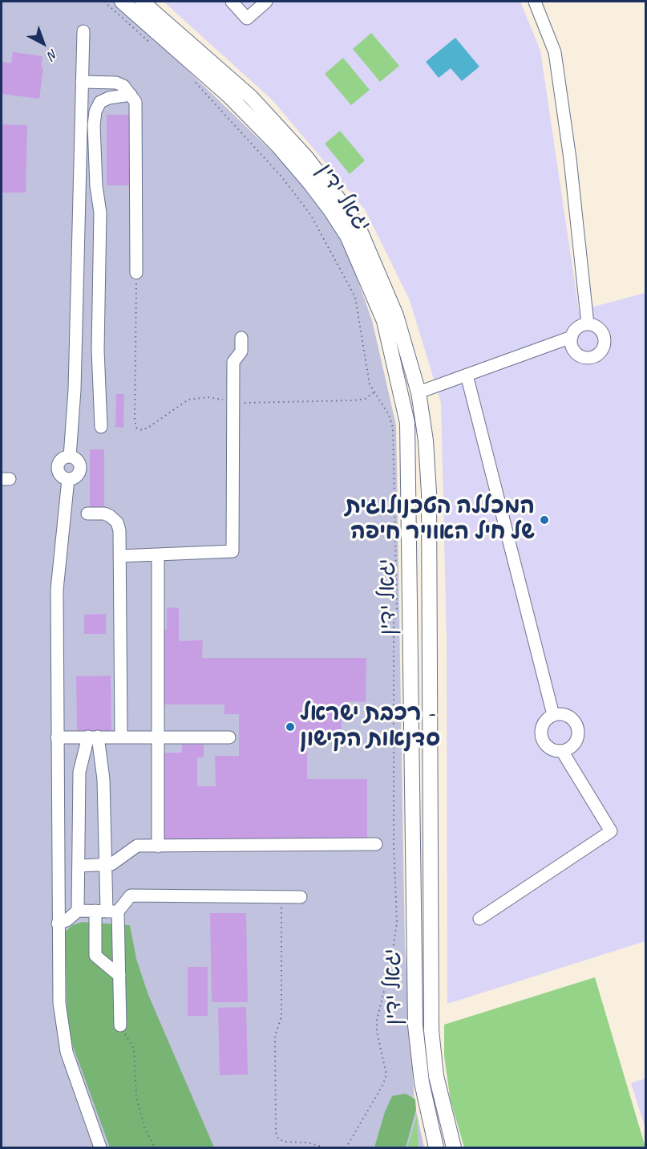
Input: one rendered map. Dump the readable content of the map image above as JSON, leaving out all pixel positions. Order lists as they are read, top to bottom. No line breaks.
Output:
{"streets":{"main road":["יגאל ידין"]},"places":["המכללה הטכנולוגית של חיל האוויר חיפה","רכבת ישראל - סדנאות הקישון"],"north":"bottom right"}
